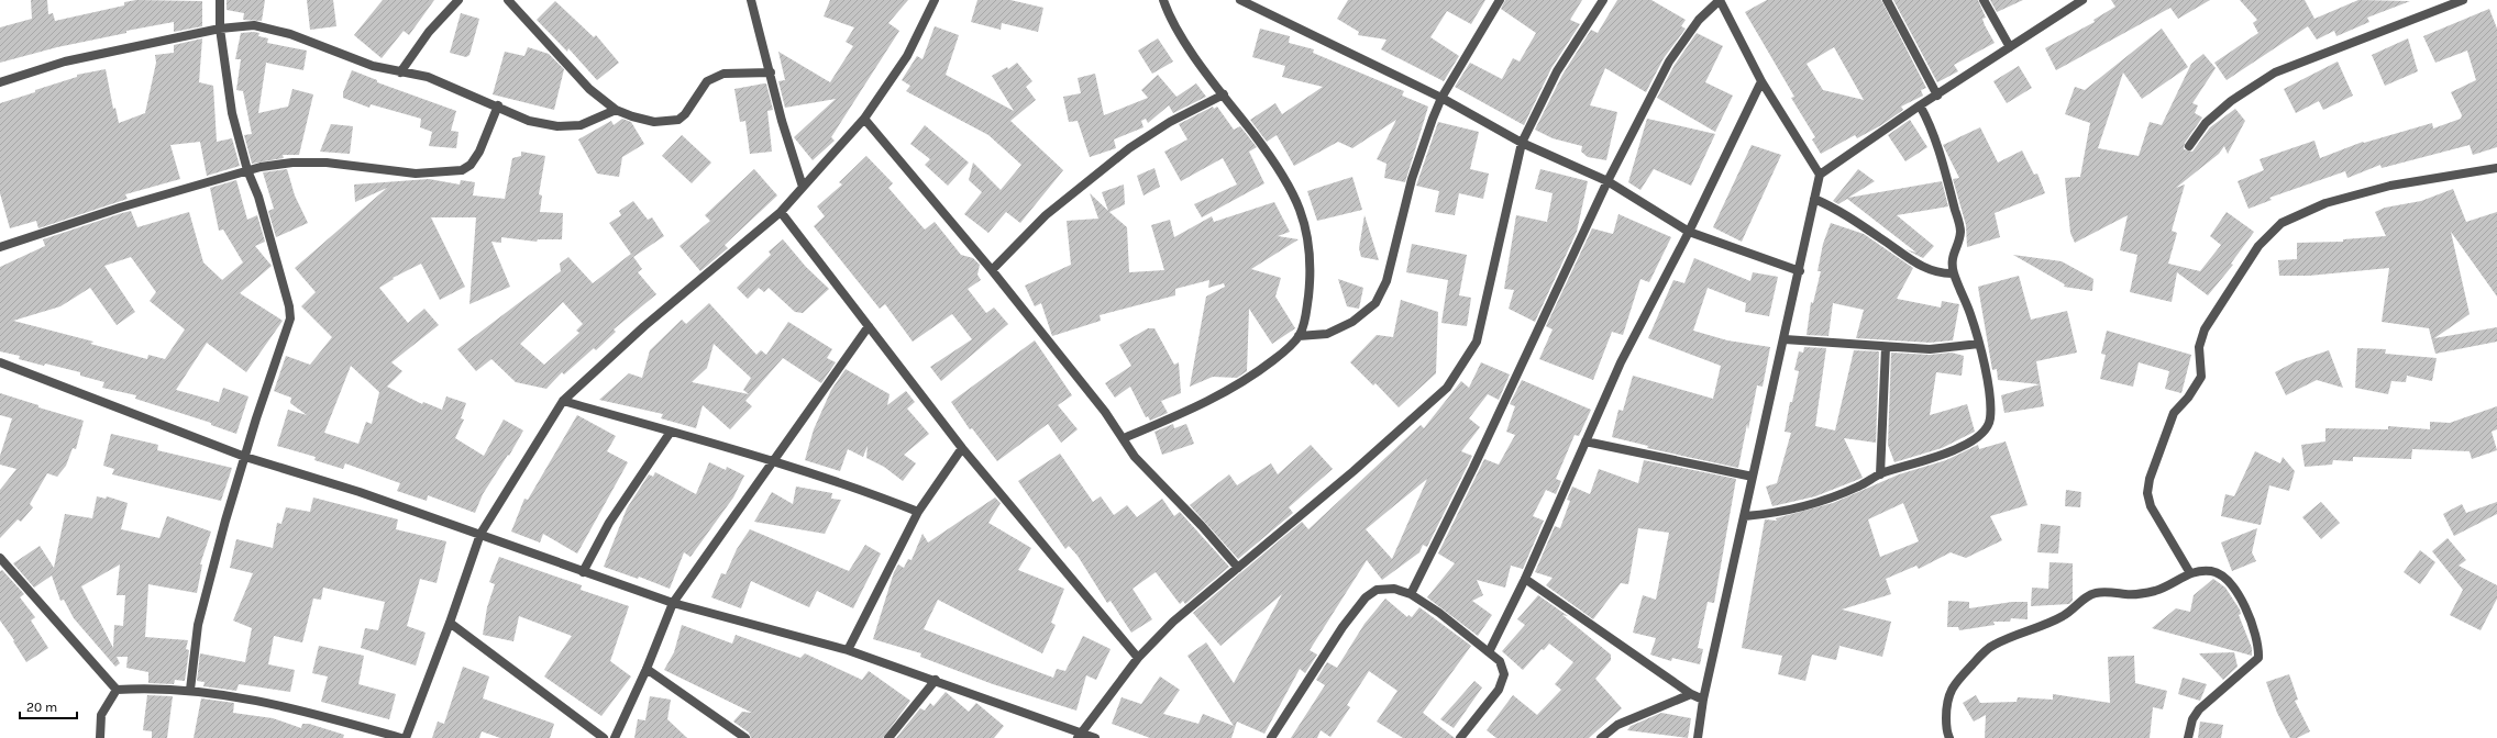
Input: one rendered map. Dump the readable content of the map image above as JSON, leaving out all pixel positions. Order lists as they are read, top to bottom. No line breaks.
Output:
{"scale_bar":"20 m"}
